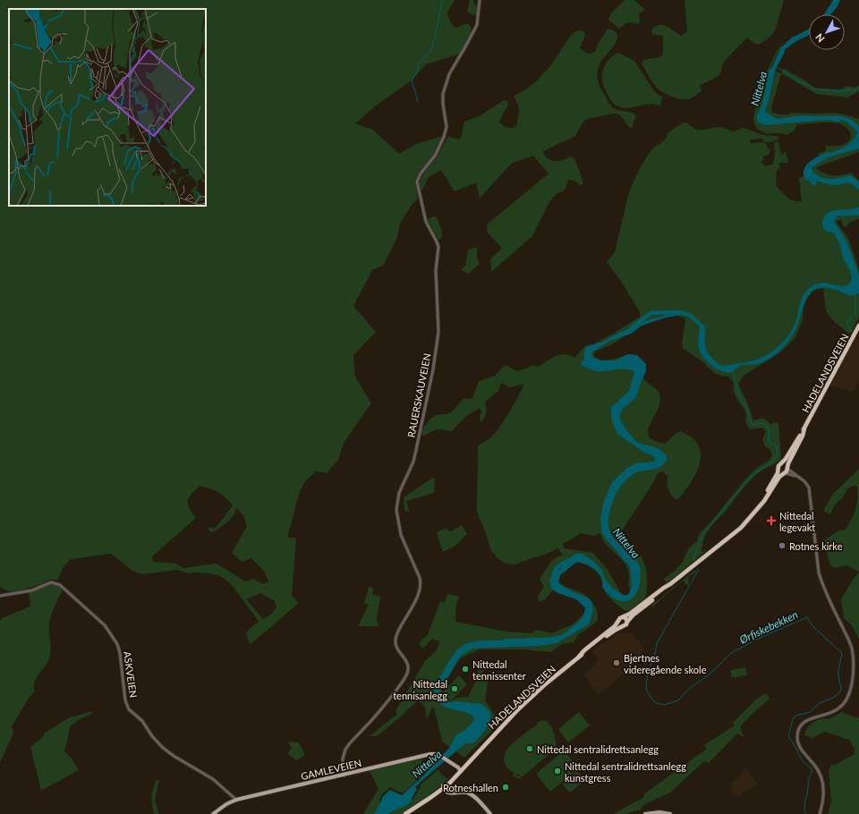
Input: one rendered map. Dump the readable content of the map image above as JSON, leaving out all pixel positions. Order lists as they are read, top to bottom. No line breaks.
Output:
{"streets":{"highway":["HADELANDSVEIEN"],"main road":["GAMLEVEIEN"],"street":["RAUERSKAUVEIEN","ASKVEIEN"]},"crossings":[["HADELANDSVEIEN","GAMLEVEIEN"],["RAUERSKAUVEIEN","GAMLEVEIEN"],["ASKVEIEN","GAMLEVEIEN"]],"water":["Nittelva","Ørfiskebekken"],"places":{"health":["Nittedal legevakt"],"other":["Rotnes kirke","Bjertnes videregående skole","Nittedal tennissenter","Nittedal tennisanlegg","Nittedal sentralidrettsanlegg","Nittedal sentralidrettsanlegg kunstgress","Rotneshallen"]},"north":"bottom left"}
